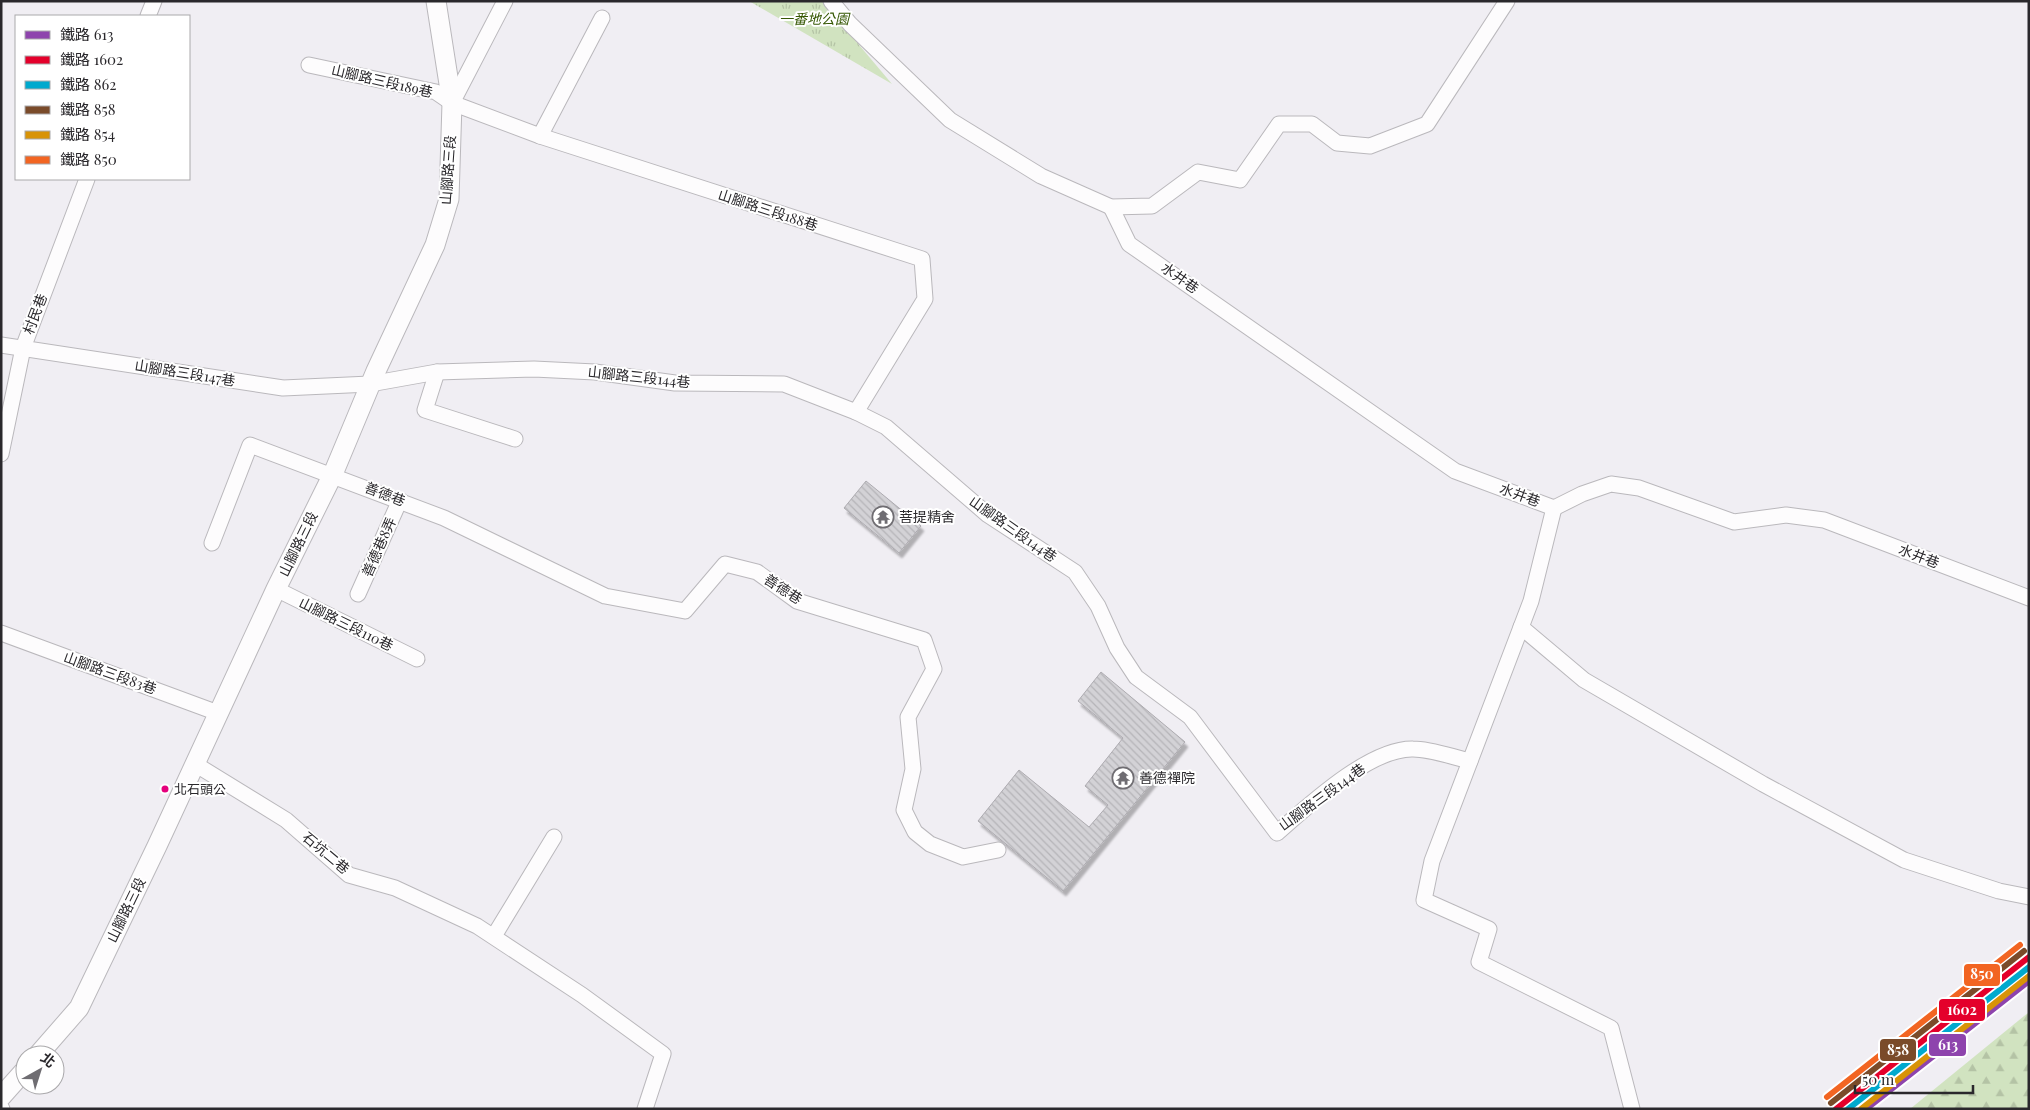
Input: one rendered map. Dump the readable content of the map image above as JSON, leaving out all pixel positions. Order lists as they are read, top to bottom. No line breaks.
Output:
{"streets":{"main road":["山腳路三段"],"street":["山腳路三段189巷","山腳路三段188巷","水井巷","村民巷","山腳路三段147巷","山腳路三段144巷","善德巷","善德巷8弄","山腳路三段110巷","山腳路三段83巷","石坑二巷"]},"crossings":[["山腳路三段189巷","山腳路三段"],["山腳路三段189巷","山腳路三段188巷"],["山腳路三段","山腳路三段188巷"],["山腳路三段","山腳路三段147巷"],["山腳路三段","山腳路三段144巷"],["山腳路三段","善德巷"],["山腳路三段","山腳路三段110巷"],["山腳路三段","山腳路三段83巷"],["山腳路三段","石坑二巷"],["山腳路三段188巷","山腳路三段144巷"],["村民巷","山腳路三段147巷"],["山腳路三段147巷","山腳路三段144巷"],["善德巷","善德巷8弄"]],"parks":["一番地公園"],"places":{"temple":["菩提精舍","善德禪院"],"other":["北石頭公"]},"lines":["rail line 850","rail line 858","rail line 1602","rail line 862","rail line 854","rail line 613"],"legend":["鐵路 613","鐵路 1602","鐵路 862","鐵路 858","鐵路 854","鐵路 850"],"scale_bar":"50 m","north":"top right"}
